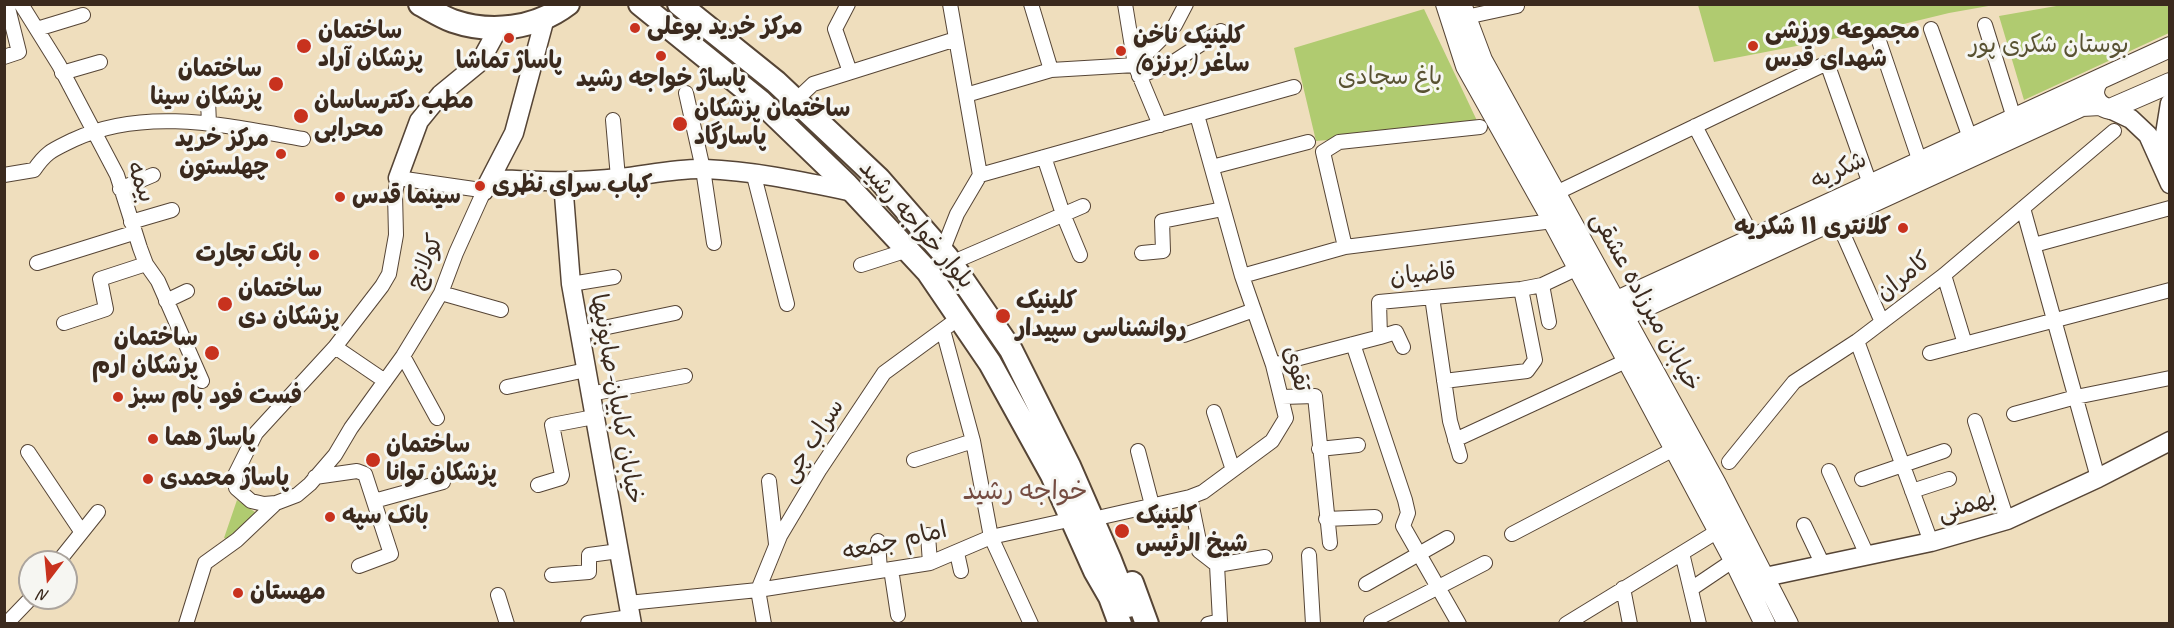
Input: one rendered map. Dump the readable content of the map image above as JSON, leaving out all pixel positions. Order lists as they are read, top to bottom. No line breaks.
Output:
{"streets":{"main road":["شکریه","بلوار خواجه رشید","خیابان میرزاده عشقی"],"street":["بیمه","کولانج","قاضیان","کامران","تقوی","خیابان کبابیان-صابونیها","سراب چی","بهمنی","امام جمعه"]},"crossings":[["شکریه","خیابان میرزاده عشقی"],["بلوار خواجه رشید","تقوی"],["بلوار خواجه رشید","سراب چی"],["بلوار خواجه رشید","امام جمعه"],["قاضیان","خیابان میرزاده عشقی"],["خیابان میرزاده عشقی","بهمنی"],["تقوی","امام جمعه"],["خیابان کبابیان-صابونیها","امام جمعه"],["سراب چی","امام جمعه"]],"districts":["خواجه رشید"],"parks":["بوستان شکری پور","باغ سجادی"],"places":["مرکز خرید بوعلی","پاساژ تماشا","ساختمان پزشکان آراد","مجموعه ورزشی شهدای قدس","کلینیک ناخن ساغر (برنزه)","پاساژ خواجه رشید","ساختمان پزشکان سینا","مطب دکترساسان محرابی","ساختمان پزشکان پاسارگاد","مرکز خرید چهلستون","کباب سرای نظری","سینما قدس","کلانتری ۱۱ شکریه","بانک تجارت","ساختمان پزشکان دی","کلینیک روانشناسی سپیدار","ساختمان پزشکان ارم","فست فود بام سبز","پاساژ هما","ساختمان پزشکان توانا","پاساژ محمدی","بانک سپه","کلینیک شیخ الرئیس","مهستان"],"north":"bottom"}
